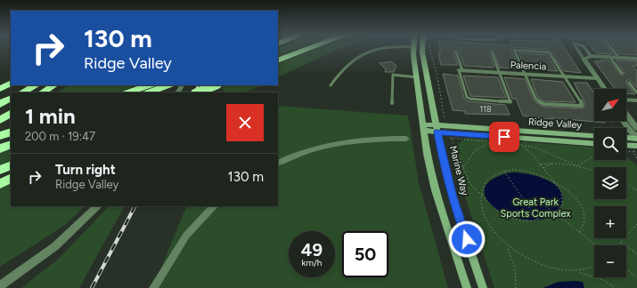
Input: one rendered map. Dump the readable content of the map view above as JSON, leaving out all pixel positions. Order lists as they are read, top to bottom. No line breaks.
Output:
{"streets":{"main road":["Ridge Valley","Marine Way"],"street":["Palencia"]},"crossings":[["Ridge Valley","Marine Way"]],"parks":["Great Park Sports Complex"],"house_numbers":["118"],"north":"top right","page":{"turn":["130 m","Ridge Valley"],"map_buttons":["+","−"],"heading":["1 min","200 m · 19:47"],"list":[{"name":"Turn right","note":"Ridge Valley","value":"130 m"}],"speed":"49 km/h","limit":"50"}}
